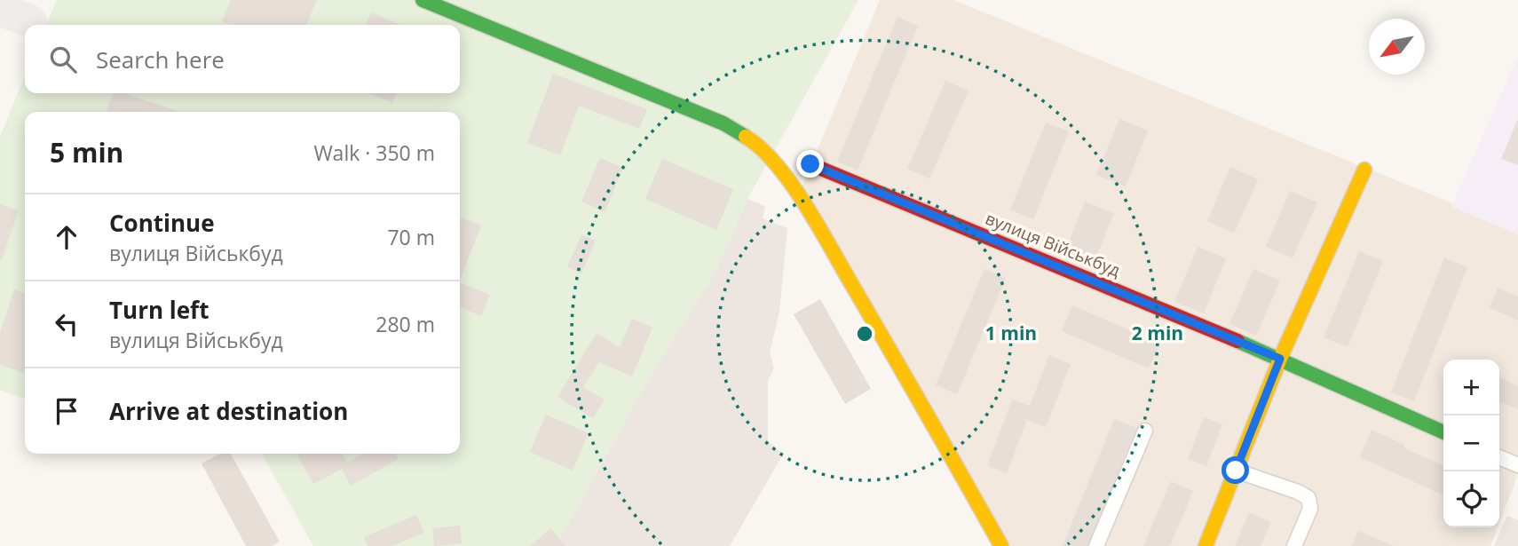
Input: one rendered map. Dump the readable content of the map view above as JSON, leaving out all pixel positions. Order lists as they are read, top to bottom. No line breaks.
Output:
{"streets":{"street":["вулиця Військбуд"]},"north":"bottom left","page":{"search":"Search here","heading":["5 min","Walk · 350 m"],"list":[["Continue","вулиця Військбуд","70 m"],["Turn left","вулиця Військбуд","280 m"],"Arrive at destination"],"map_buttons":["+","−"]},"rings":["1 min","2 min"]}
